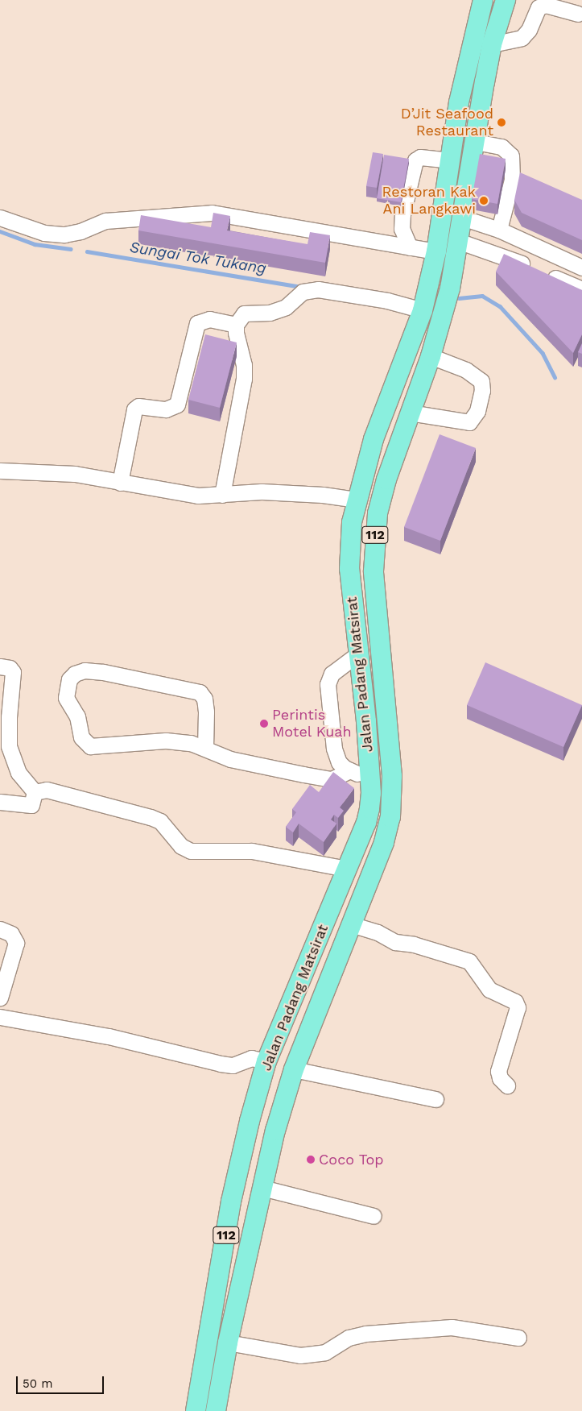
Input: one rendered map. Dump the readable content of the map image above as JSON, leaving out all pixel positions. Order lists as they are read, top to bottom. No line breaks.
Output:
{"streets":{"main road":["112","Jalan Padang Matsirat"]},"water":["Sungai Tok Tukang"],"places":["D’Jit Seafood Restaurant","Restoran Kak Ani Langkawi","Perintis Motel Kuah","Coco Top"],"scale_bar":"50 m"}
